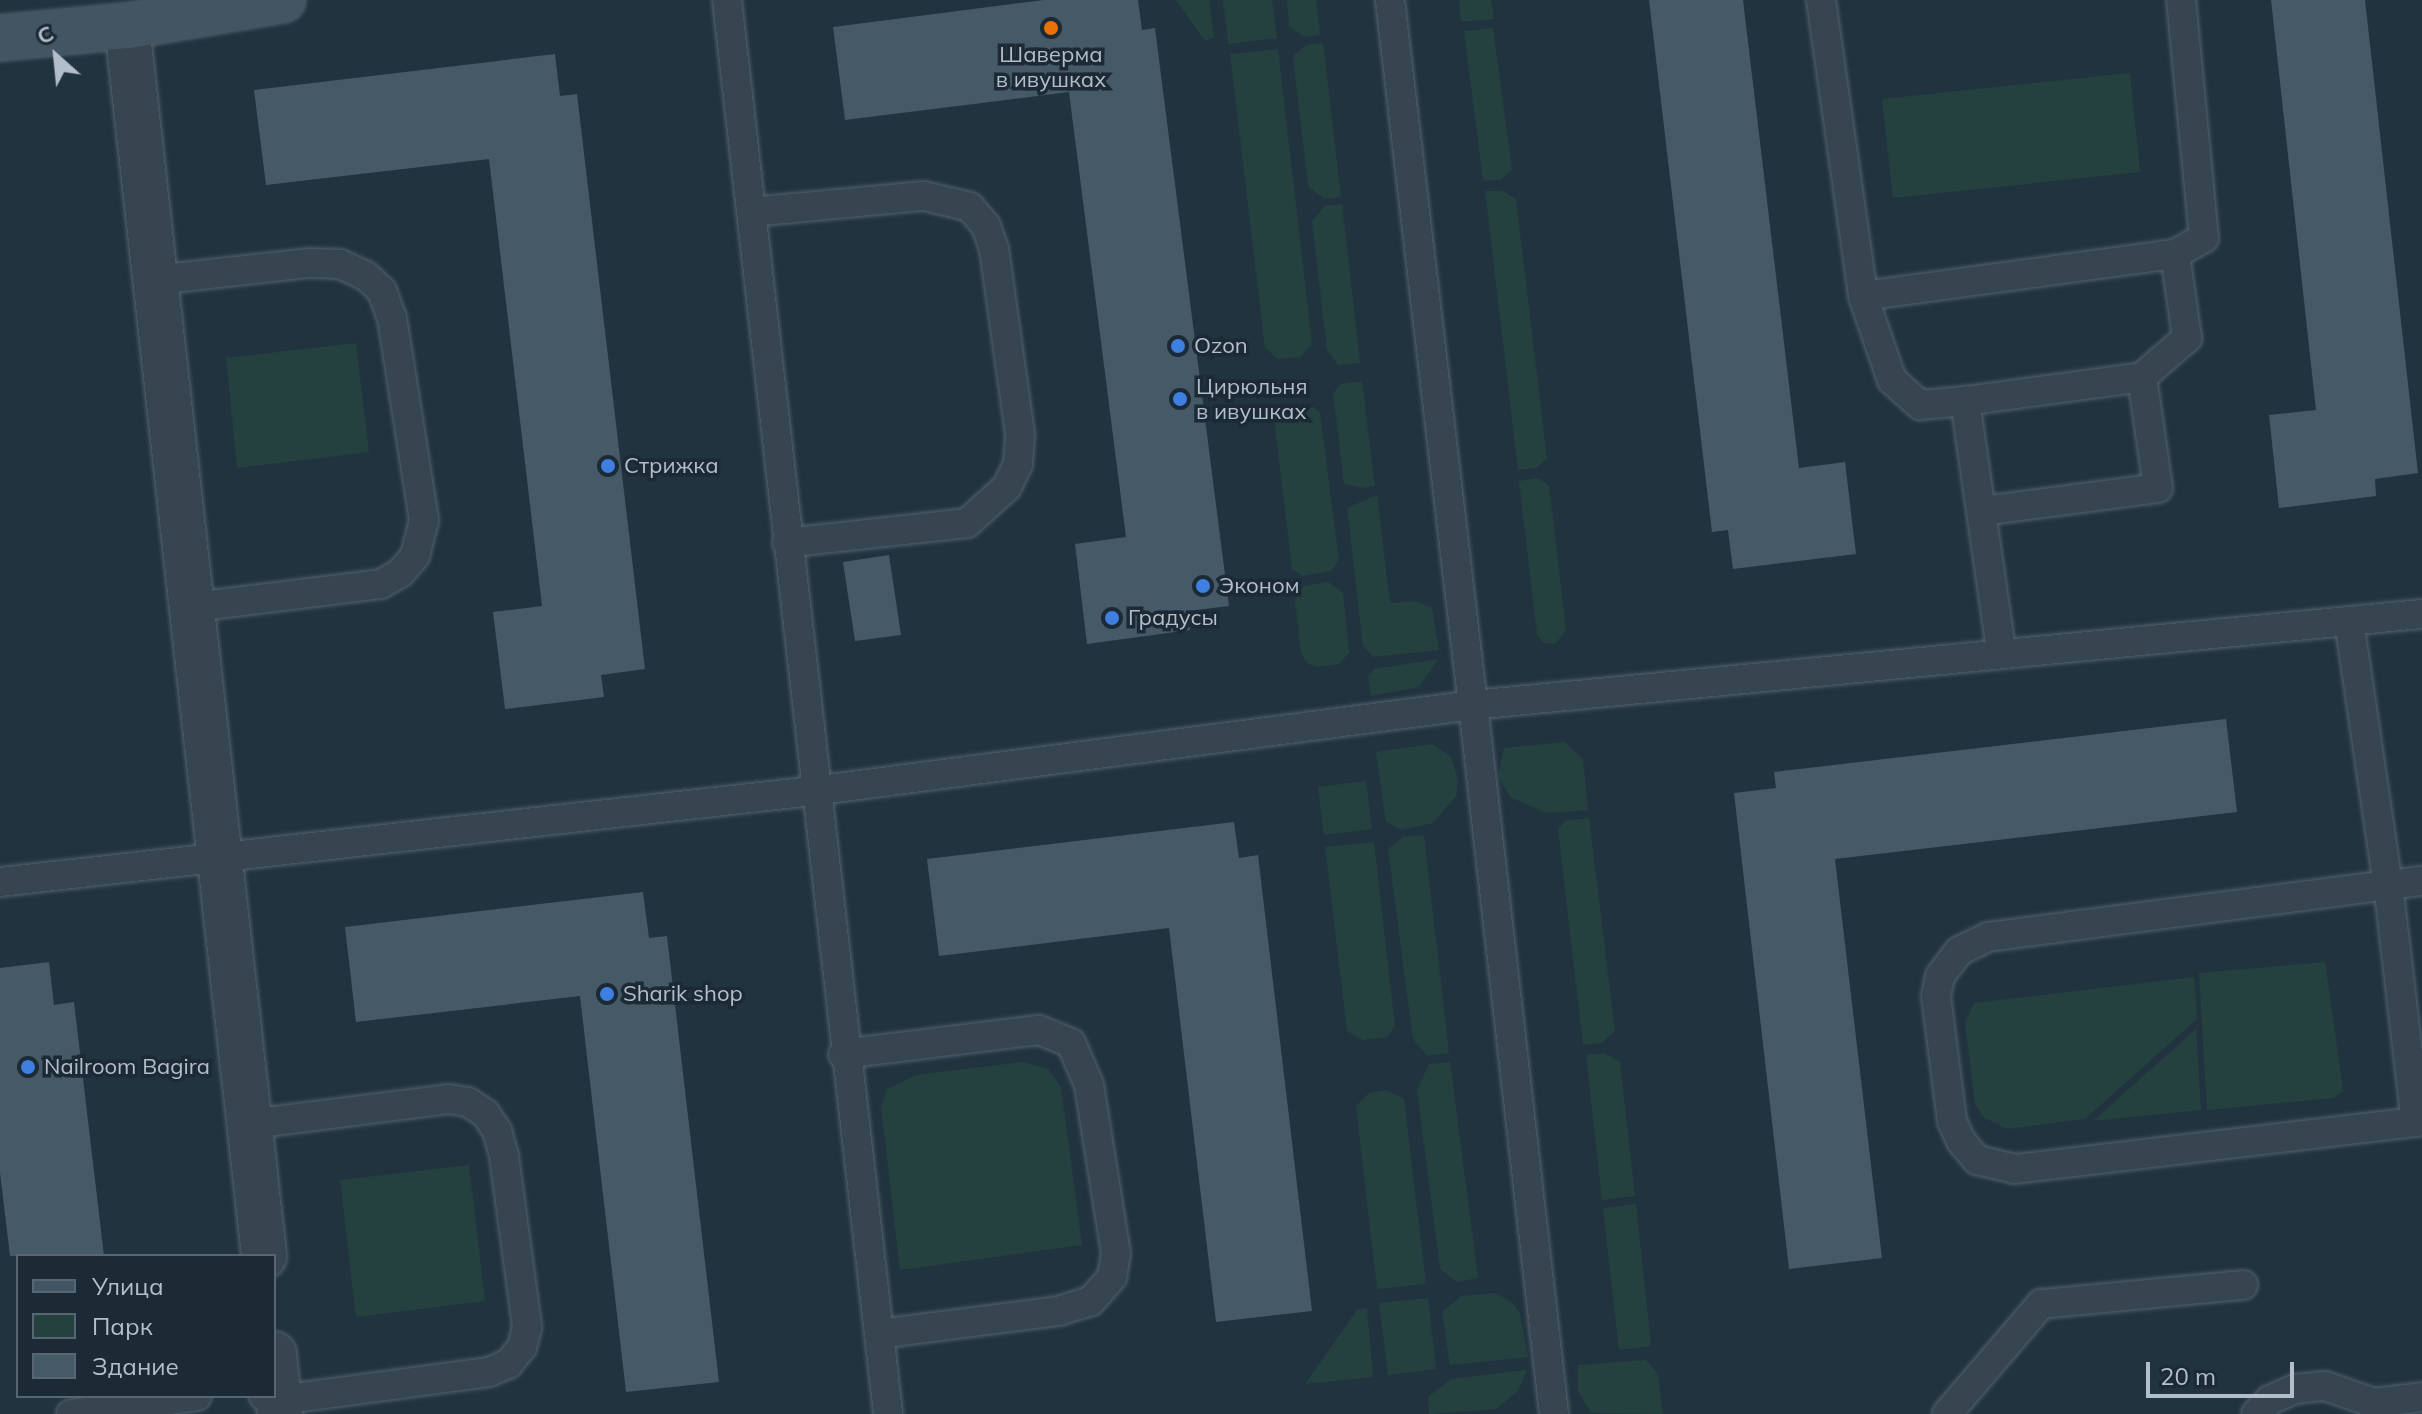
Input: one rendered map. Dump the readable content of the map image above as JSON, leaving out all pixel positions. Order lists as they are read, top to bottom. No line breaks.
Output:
{"places":["Шаверма в ивушках","Ozon","Цирюльня в ивушках","Стрижка","Эконом","Градусы","Sharik shop","Nailroom Bagira"],"legend":["Улица","Парк","Здание"],"scale_bar":"20 m","north":"top left"}
